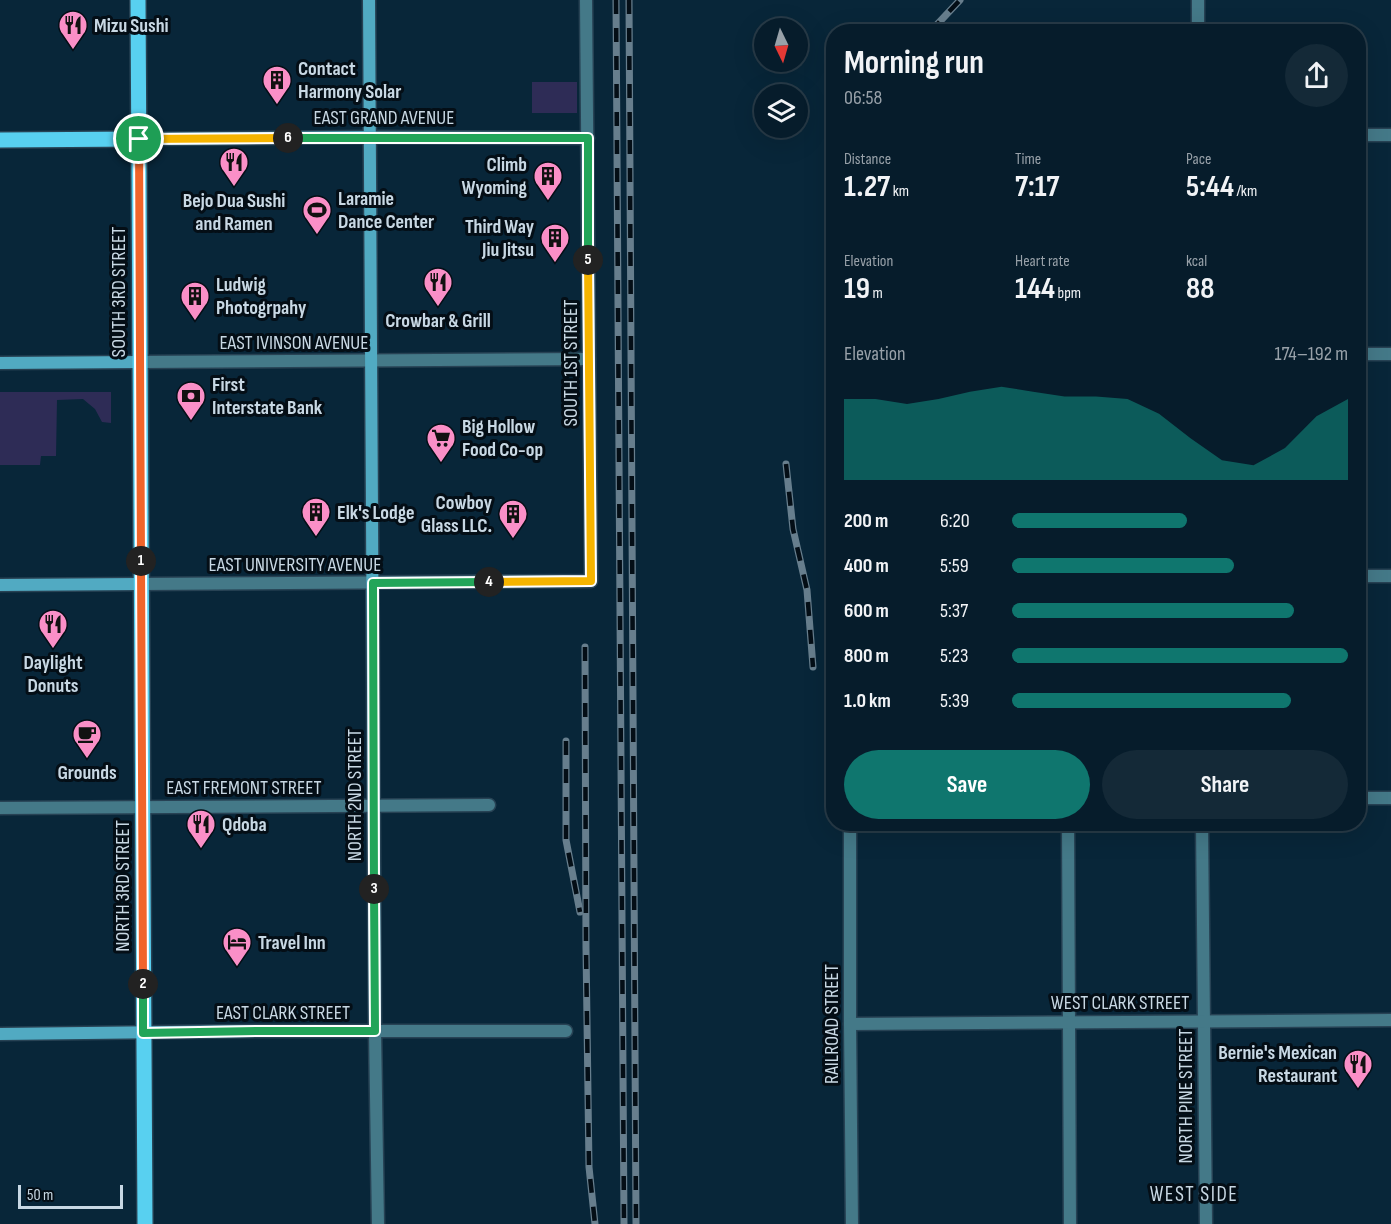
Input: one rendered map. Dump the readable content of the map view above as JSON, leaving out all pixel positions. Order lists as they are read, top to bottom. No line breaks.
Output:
{"streets":{"main road":["EAST GRAND AVENUE","SOUTH 3RD STREET","NORTH 3RD STREET"],"street":["EAST IVINSON AVENUE","SOUTH 1ST STREET","EAST UNIVERSITY AVENUE","EAST FREMONT STREET","NORTH 2ND STREET","WEST CLARK STREET","EAST CLARK STREET","RAILROAD STREET","NORTH PINE STREET"]},"crossings":[["EAST GRAND AVENUE","SOUTH 3RD STREET"],["EAST GRAND AVENUE","SOUTH 1ST STREET"],["EAST GRAND AVENUE","NORTH 2ND STREET"],["SOUTH 3RD STREET","EAST IVINSON AVENUE"],["SOUTH 3RD STREET","EAST UNIVERSITY AVENUE"],["SOUTH 3RD STREET","NORTH 3RD STREET"],["EAST IVINSON AVENUE","SOUTH 1ST STREET"],["EAST IVINSON AVENUE","NORTH 2ND STREET"],["SOUTH 1ST STREET","EAST UNIVERSITY AVENUE"],["EAST UNIVERSITY AVENUE","NORTH 2ND STREET"],["EAST UNIVERSITY AVENUE","NORTH 3RD STREET"],["EAST FREMONT STREET","NORTH 2ND STREET"],["EAST FREMONT STREET","NORTH 3RD STREET"],["NORTH 2ND STREET","EAST CLARK STREET"],["NORTH 3RD STREET","EAST CLARK STREET"],["WEST CLARK STREET","RAILROAD STREET"],["WEST CLARK STREET","NORTH PINE STREET"]],"districts":["WEST SIDE"],"places":{"restaurant":["Mizu Sushi","Bejo Dua Sushi and Ramen","Crowbar & Grill","Daylight Donuts","Qdoba","Bernie's Mexican Restaurant"],"building":["Contact Harmony Solar","Climb Wyoming","Third Way Jiu Jitsu","Ludwig Photogrpahy","Elk's Lodge","Cowboy Glass LLC."],"sports":["Laramie Dance Center"],"bank":["First Interstate Bank"],"supermarket":["Big Hollow Food Co-op"],"cafe":["Grounds"],"hotel":["Travel Inn"]},"scale_bar":"50 m","north":"bottom","page":{"heading":["Morning run","06:58"],"pins":["6","5","1","4","3","2"],"stats":[["Distance","1.27 km"],["Time","7:17"],["Pace","5:44 /km"],["Elevation","19 m"],["Heart rate","144 bpm"],["kcal","88"]],"chart":["Elevation","174–192 m"],"list":[{"name":"200 m","note":"6:20"},{"name":"400 m","note":"5:59"},{"name":"600 m","note":"5:37"},{"name":"800 m","note":"5:23"},{"name":"1.0 km","note":"5:39"}],"buttons":["Save","Share"],"scale":"50 m"}}
